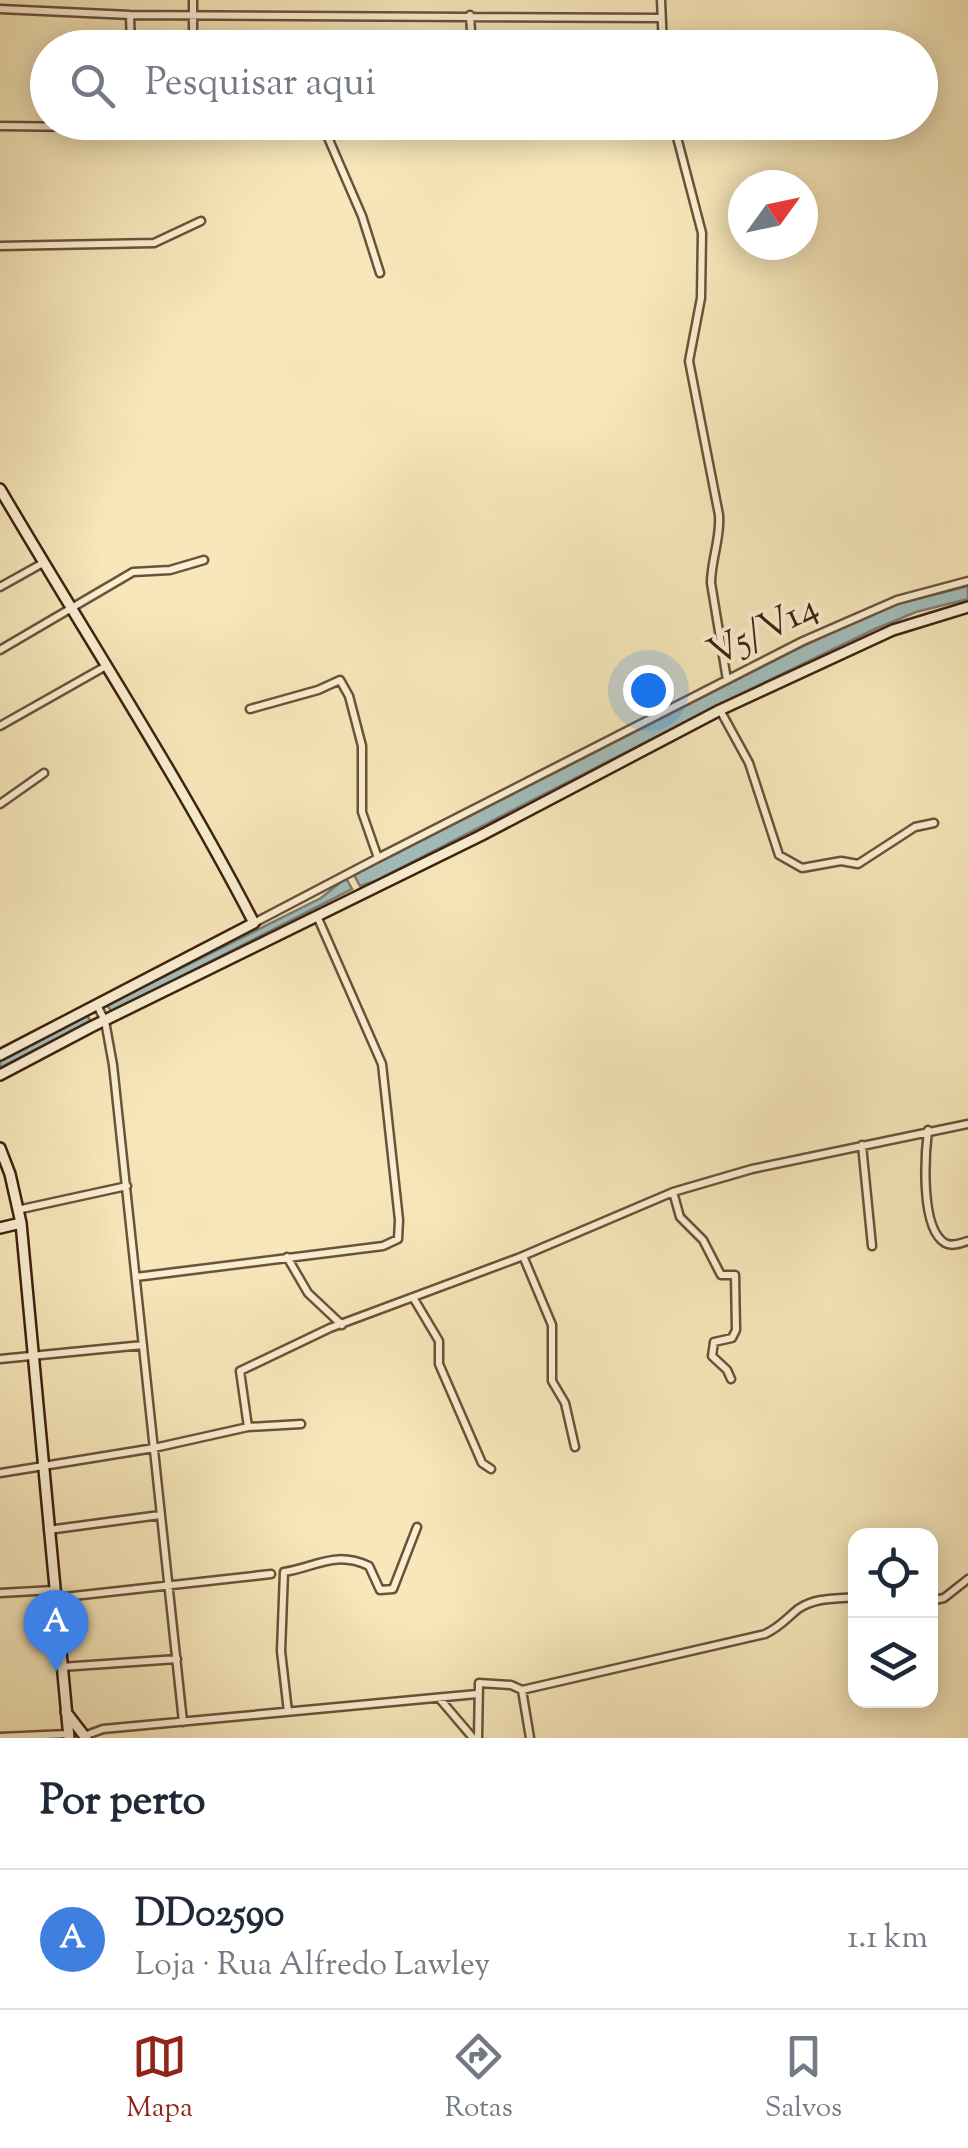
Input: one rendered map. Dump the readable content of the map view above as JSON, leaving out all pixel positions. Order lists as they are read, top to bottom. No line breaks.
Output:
{"streets":{"street":["V5/V14"]},"north":"top right","page":{"search":"Pesquisar aqui","pins":"A","heading":"Por perto","list":[{"mark":"A","name":"DD02590","note":"Loja · Rua Alfredo Lawley","value":"1.1 km"}],"nav":["Mapa","Rotas","Salvos"]}}
